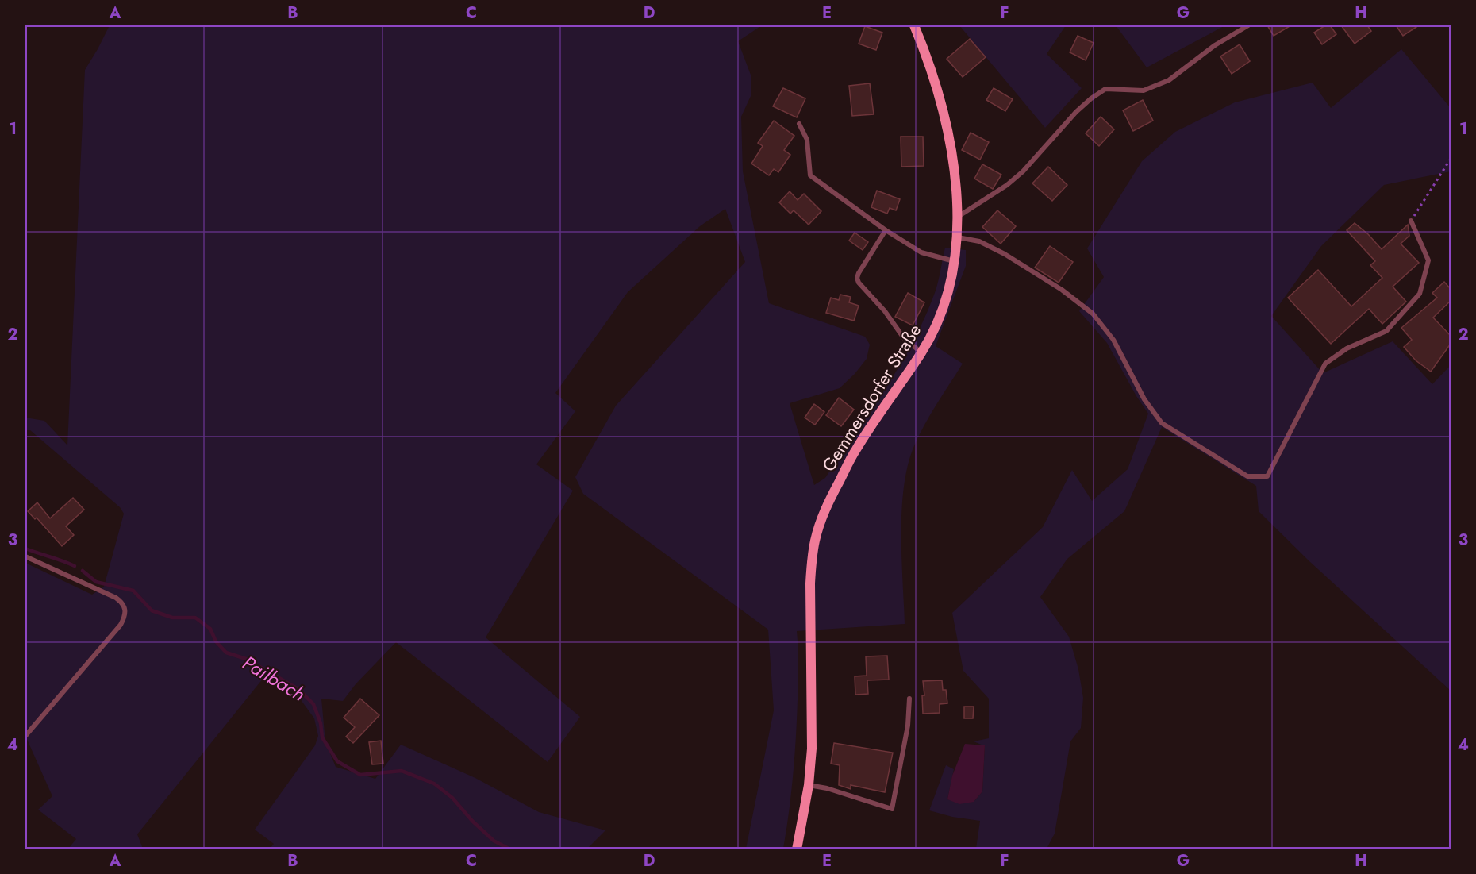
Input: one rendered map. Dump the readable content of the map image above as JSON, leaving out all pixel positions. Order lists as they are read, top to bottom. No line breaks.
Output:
{"streets":{"main road":["Gemmersdorfer Straße"]},"water":["Pailbach"],"grid":{"columns":["A","B","C","D","E","F","G","H"],"rows":["1","2","3","4"]}}
